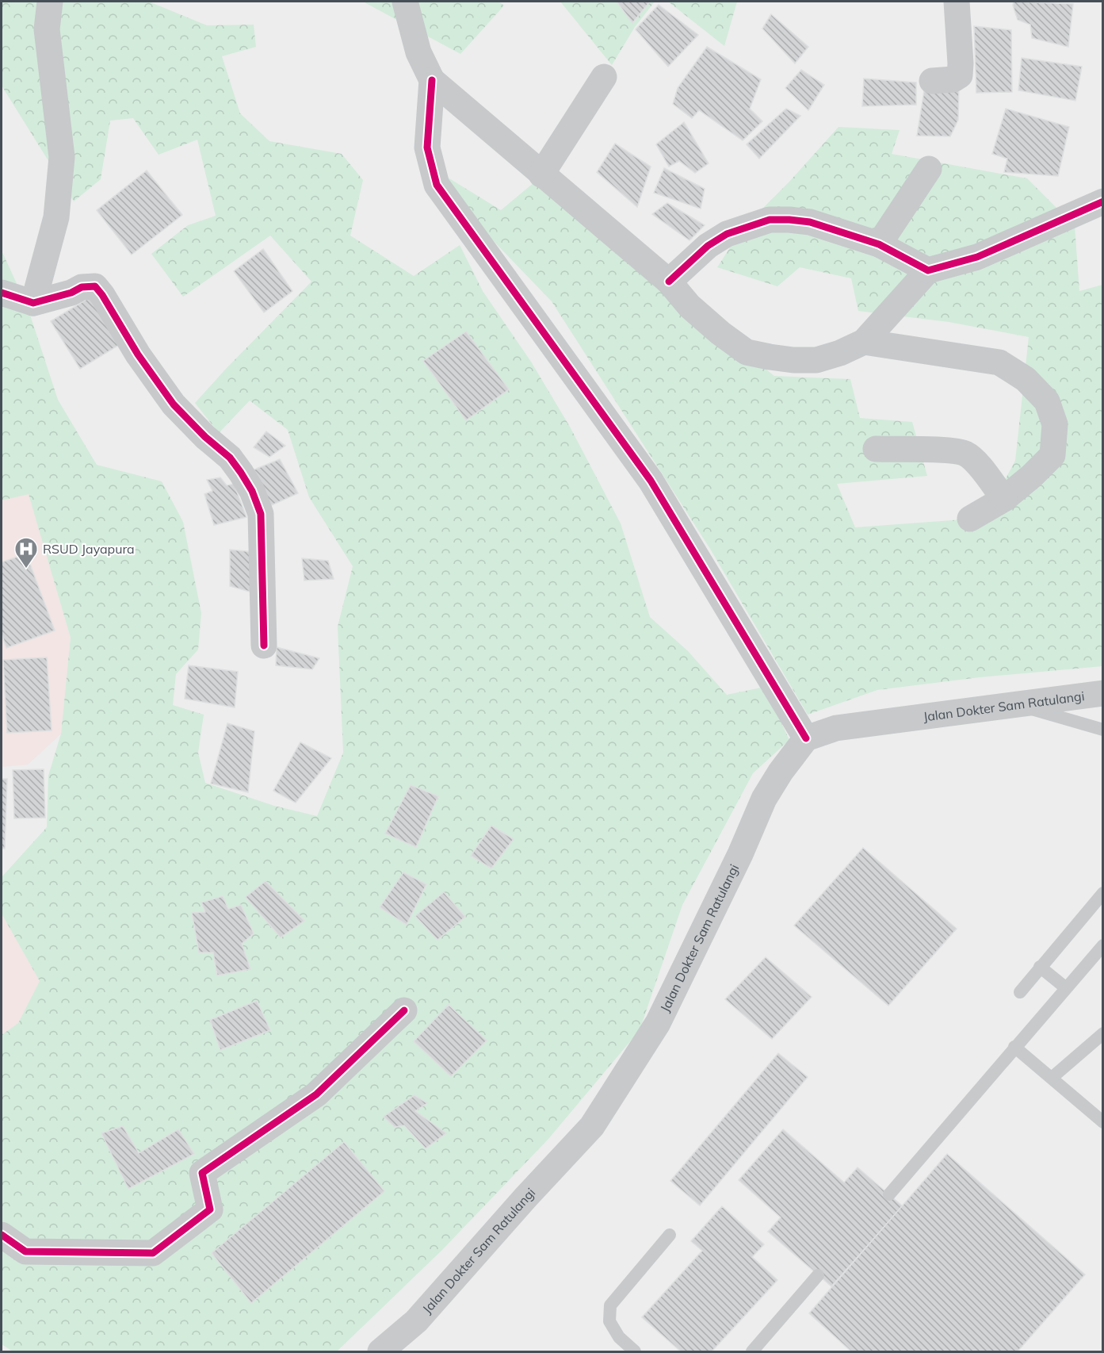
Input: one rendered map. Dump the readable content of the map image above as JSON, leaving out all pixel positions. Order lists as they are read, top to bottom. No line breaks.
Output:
{"streets":{"street":["Jalan Dokter Sam Ratulangi"]},"places":{"hospital":["RSUD Jayapura"]}}
